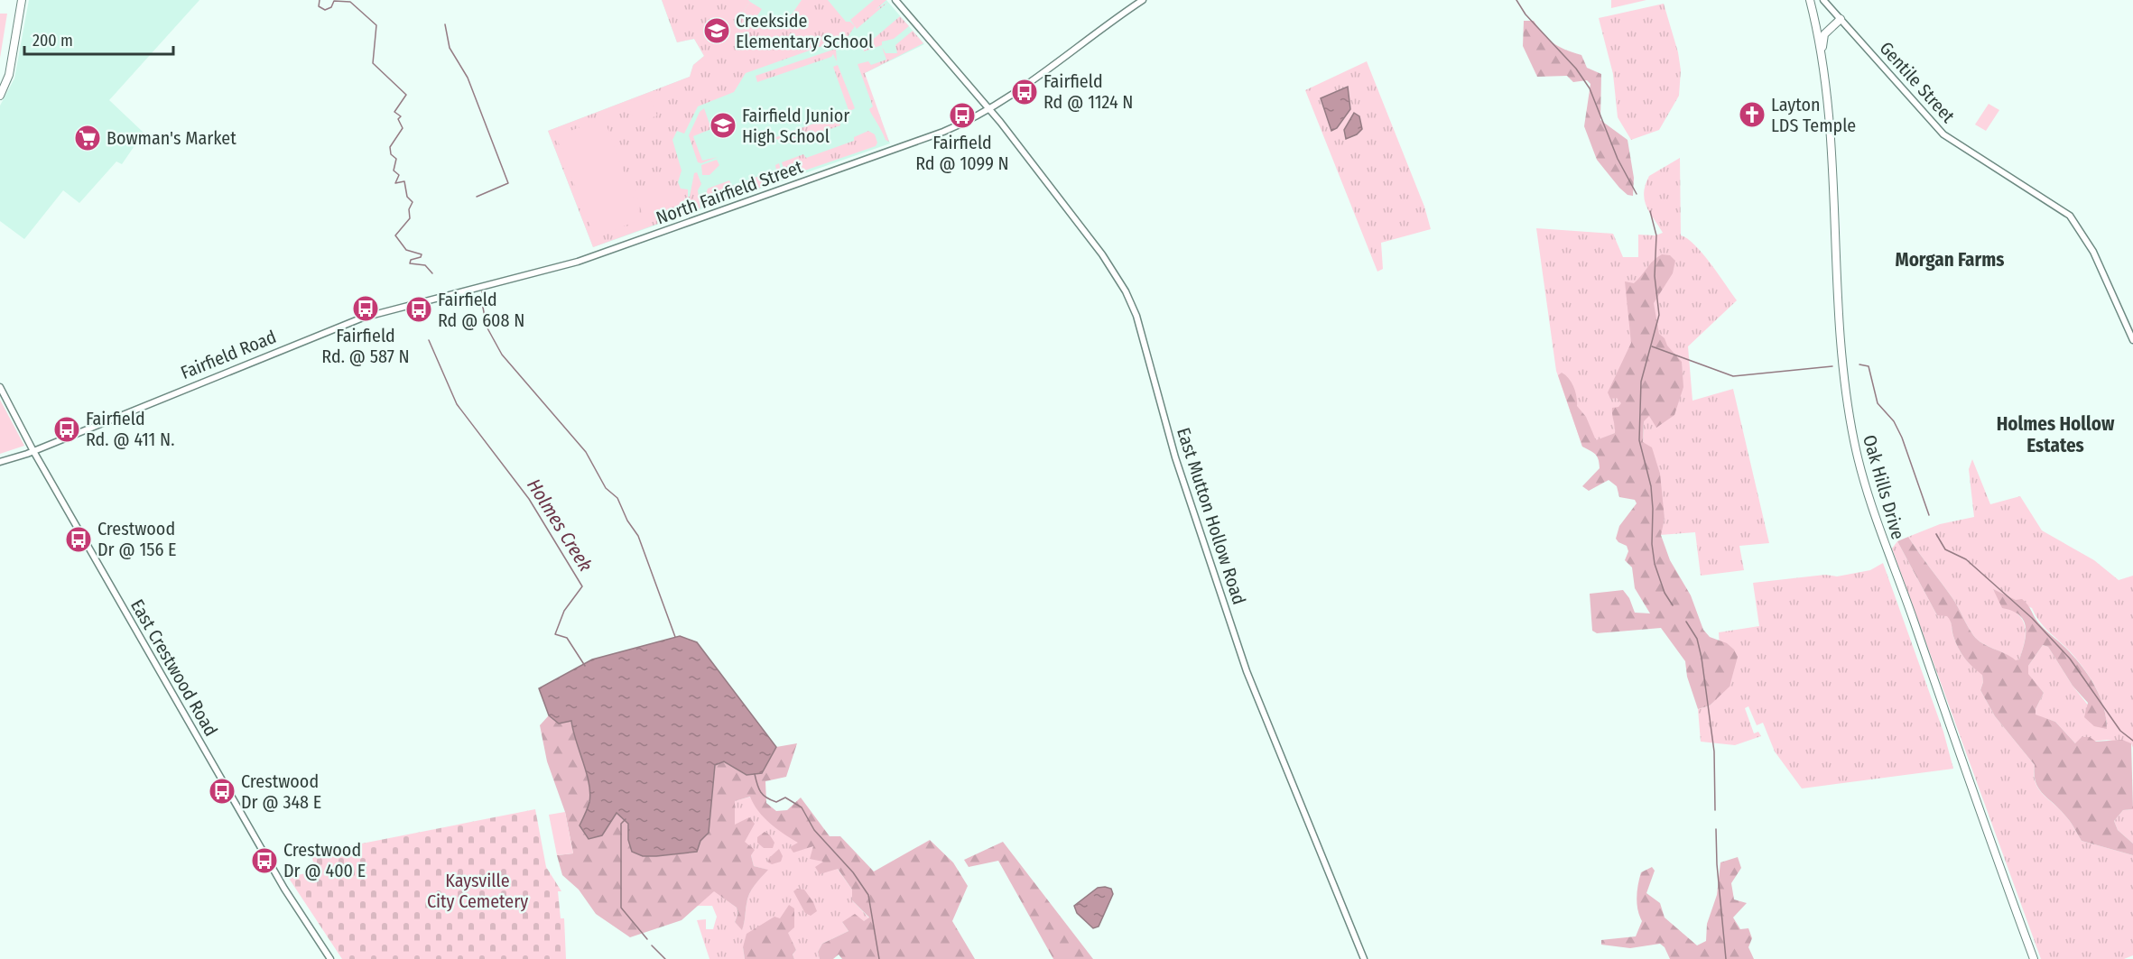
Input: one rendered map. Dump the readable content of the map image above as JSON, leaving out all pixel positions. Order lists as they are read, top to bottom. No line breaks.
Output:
{"streets":{"main road":["Oak Hills Drive"],"street":["Gentile Street","North Fairfield Street","Fairfield Road","East Mutton Hollow Road","East Crestwood Road"]},"crossings":[["North Fairfield Street","Fairfield Road"],["North Fairfield Street","East Mutton Hollow Road"],["Fairfield Road","East Crestwood Road"]],"districts":["Morgan Farms","Holmes Hollow Estates"],"water":["Holmes Creek"],"parks":["Kaysville City Cemetery"],"places":{"school or university":["Creekside Elementary School","Fairfield Junior High School"],"bus stop":["Fairfield Rd @ 1124 N","Fairfield Rd @ 1099 N","Fairfield Rd. @ 587 N","Fairfield Rd @ 608 N","Fairfield Rd. @ 411 N.","Crestwood Dr @ 156 E","Crestwood Dr @ 348 E","Crestwood Dr @ 400 E"],"church":["Layton LDS Temple"],"supermarket":["Bowman's Market"]},"scale_bar":"200 m"}
